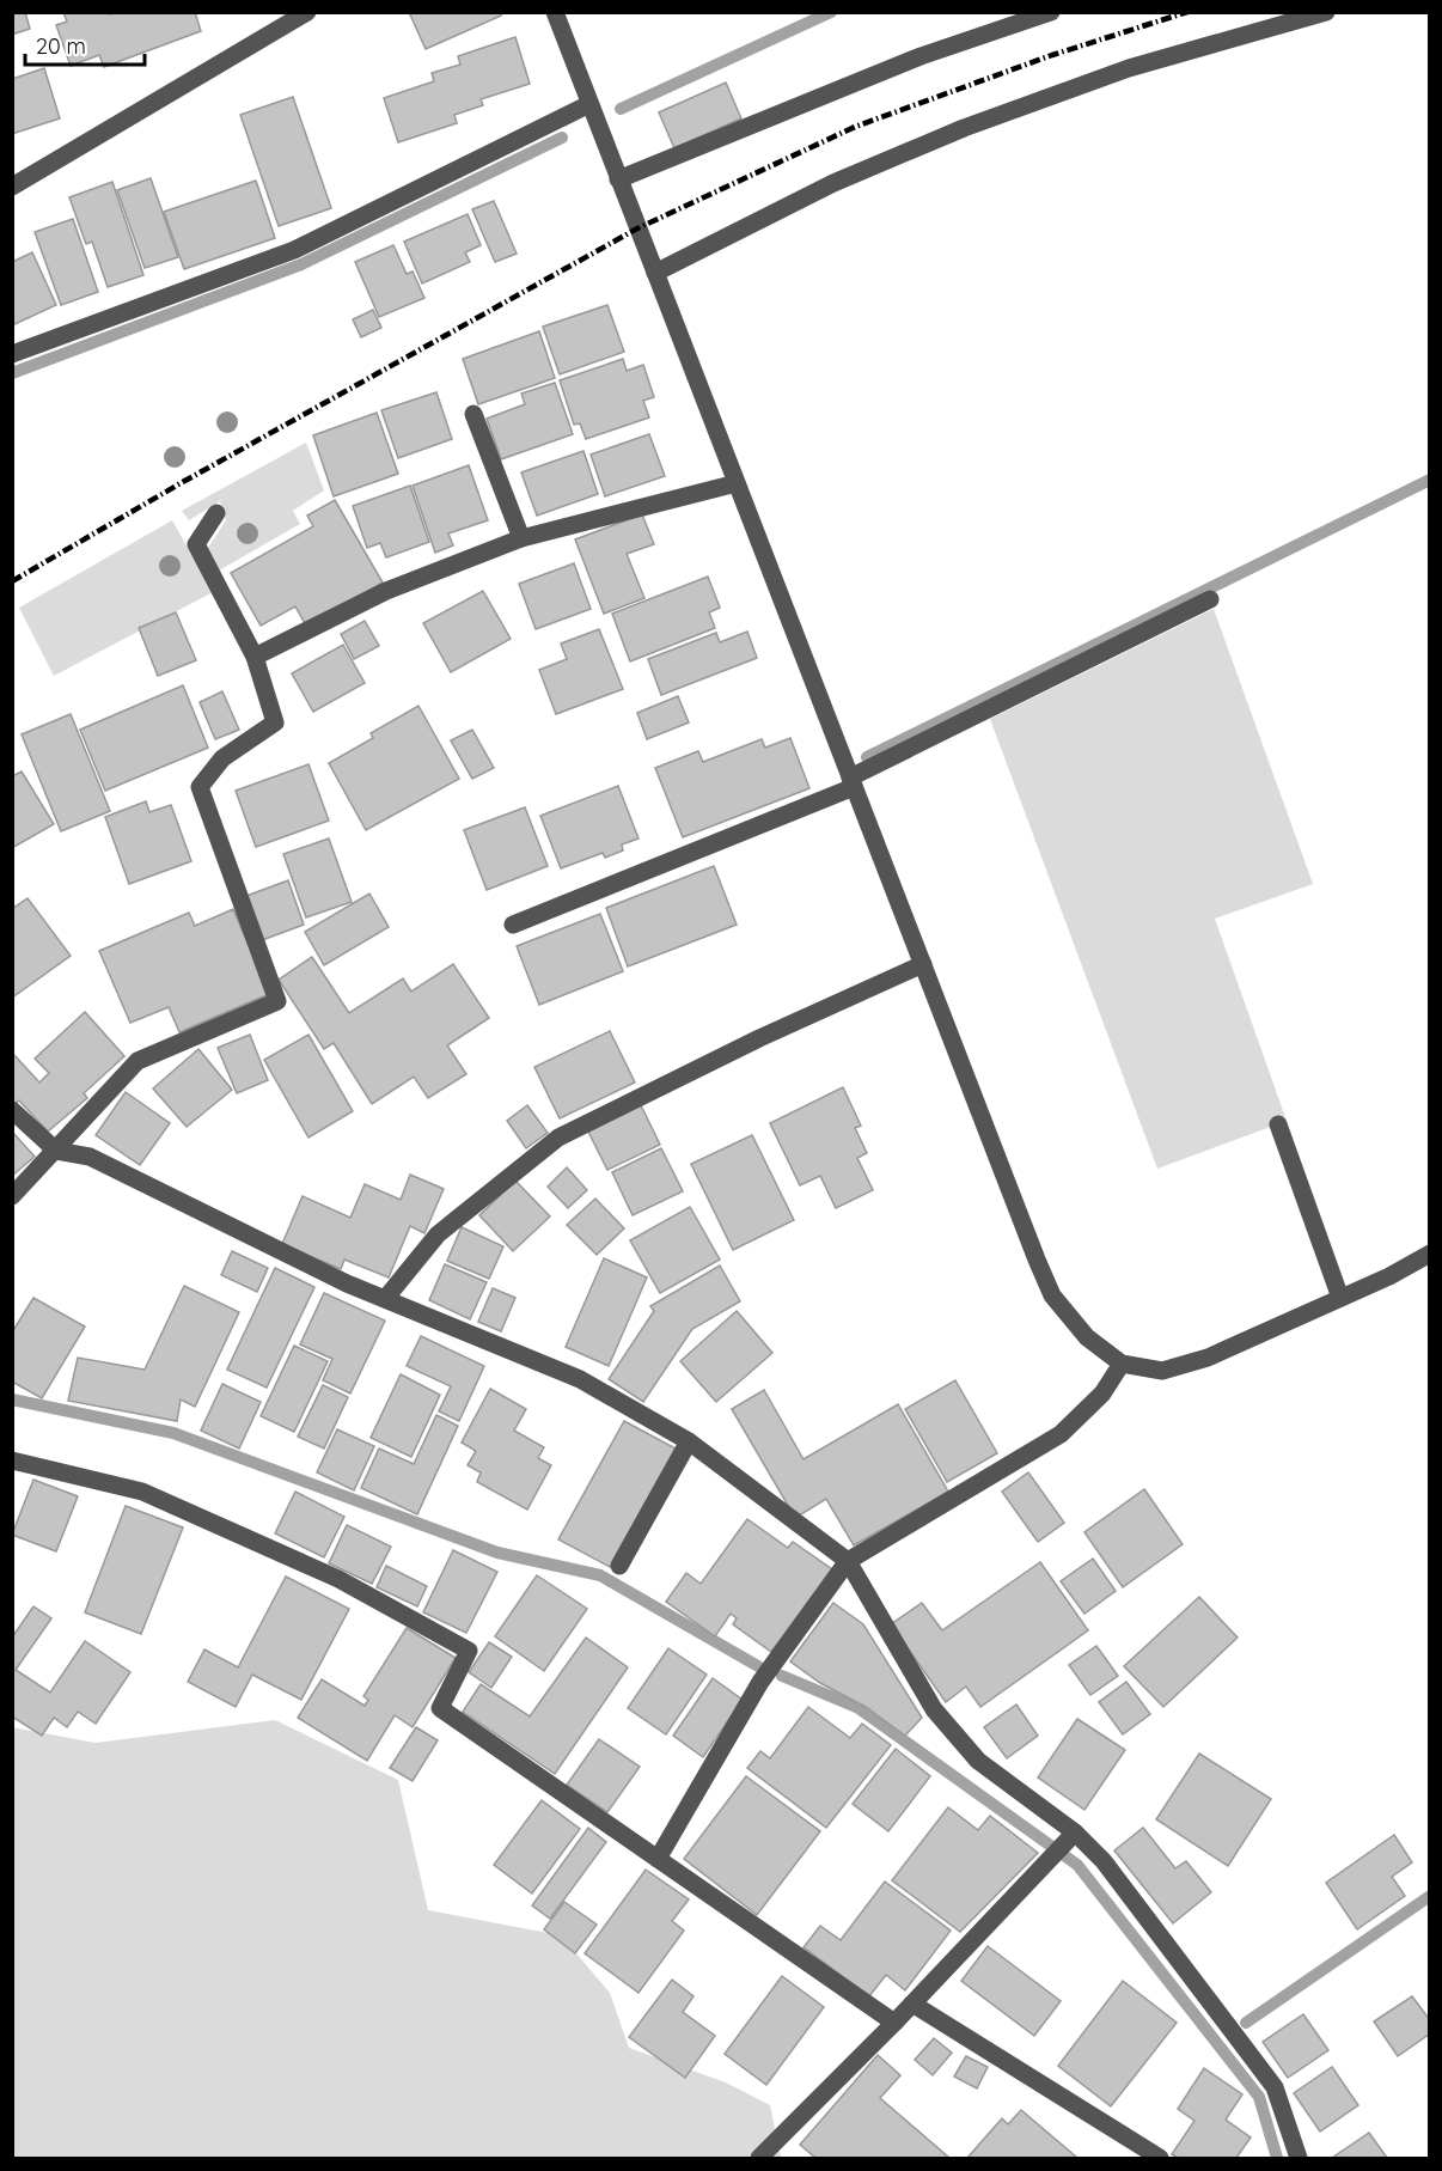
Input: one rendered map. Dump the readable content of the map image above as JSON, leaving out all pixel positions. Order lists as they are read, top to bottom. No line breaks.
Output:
{"scale_bar":"20 m"}
